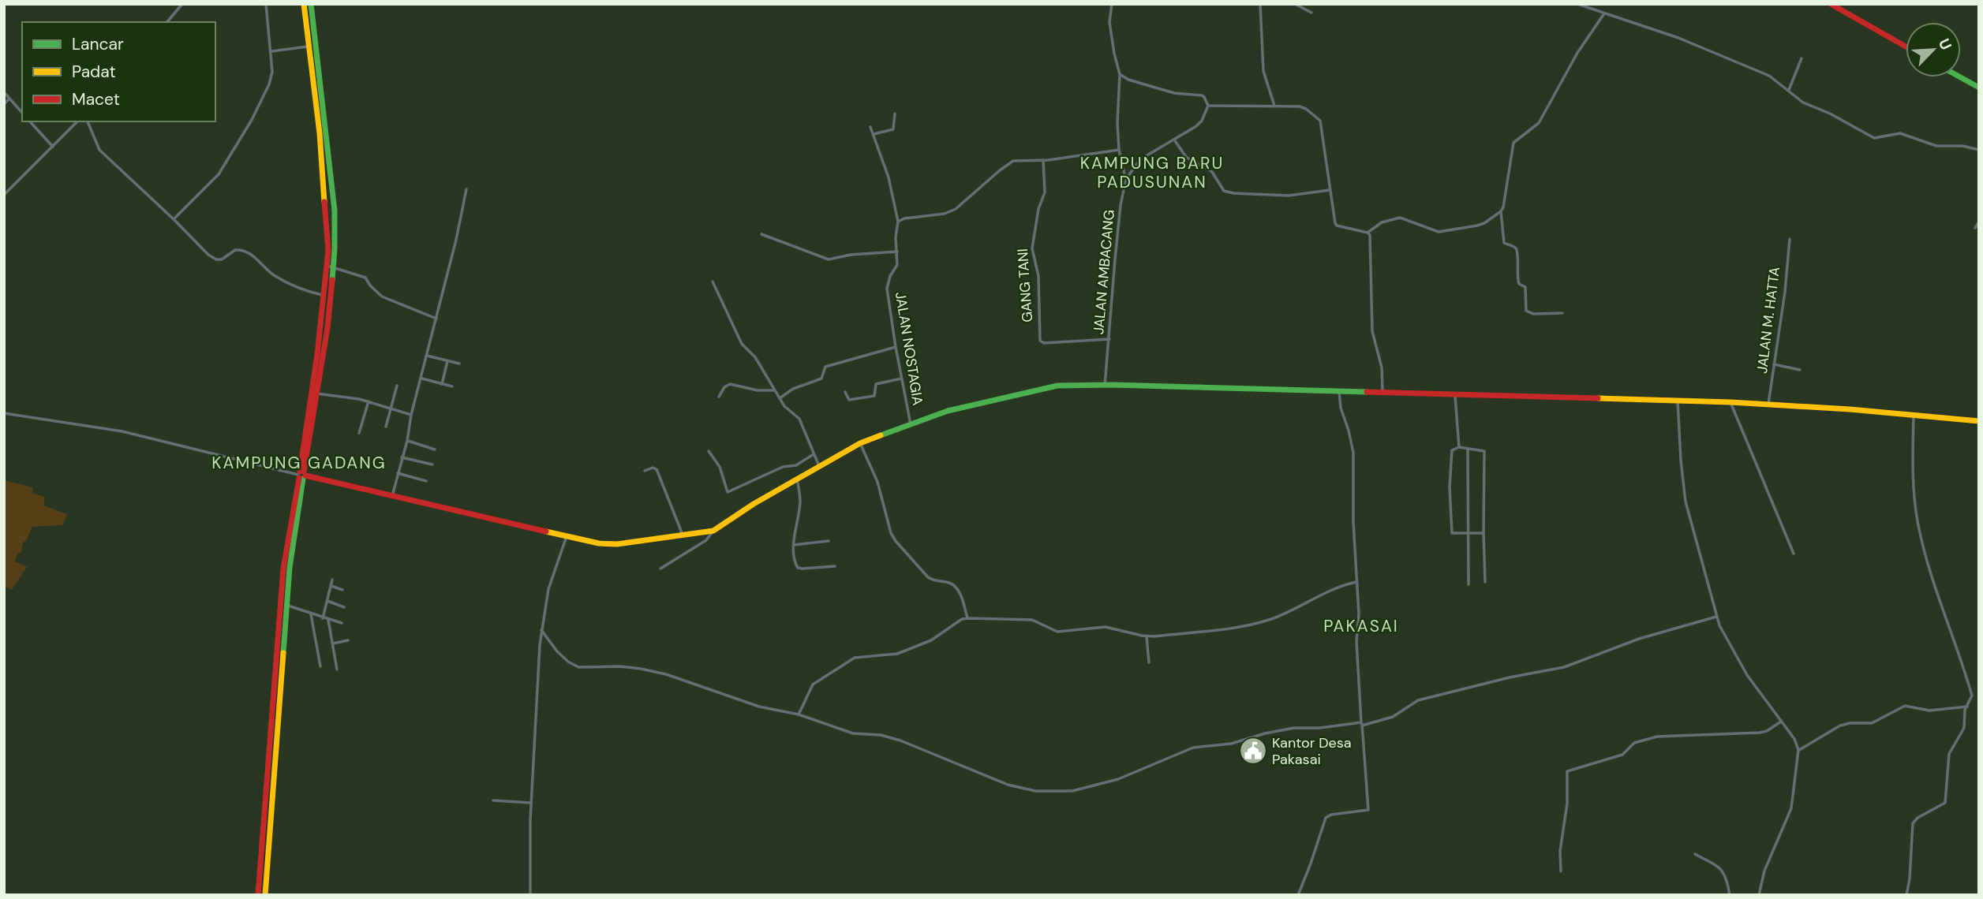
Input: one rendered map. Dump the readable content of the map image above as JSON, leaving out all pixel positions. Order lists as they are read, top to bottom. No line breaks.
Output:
{"streets":{"street":["JALAN AMBACANG","GANG TANI","JALAN M. HATTA","JALAN NOSTAGIA"]},"crossings":[["JALAN AMBACANG","GANG TANI"]],"districts":["KAMPUNG BARU PADUSUNAN","KAMPUNG GADANG","PAKASAI"],"places":{"public building":["Kantor Desa Pakasai"]},"legend":["Lancar","Padat","Macet"],"north":"top right"}
